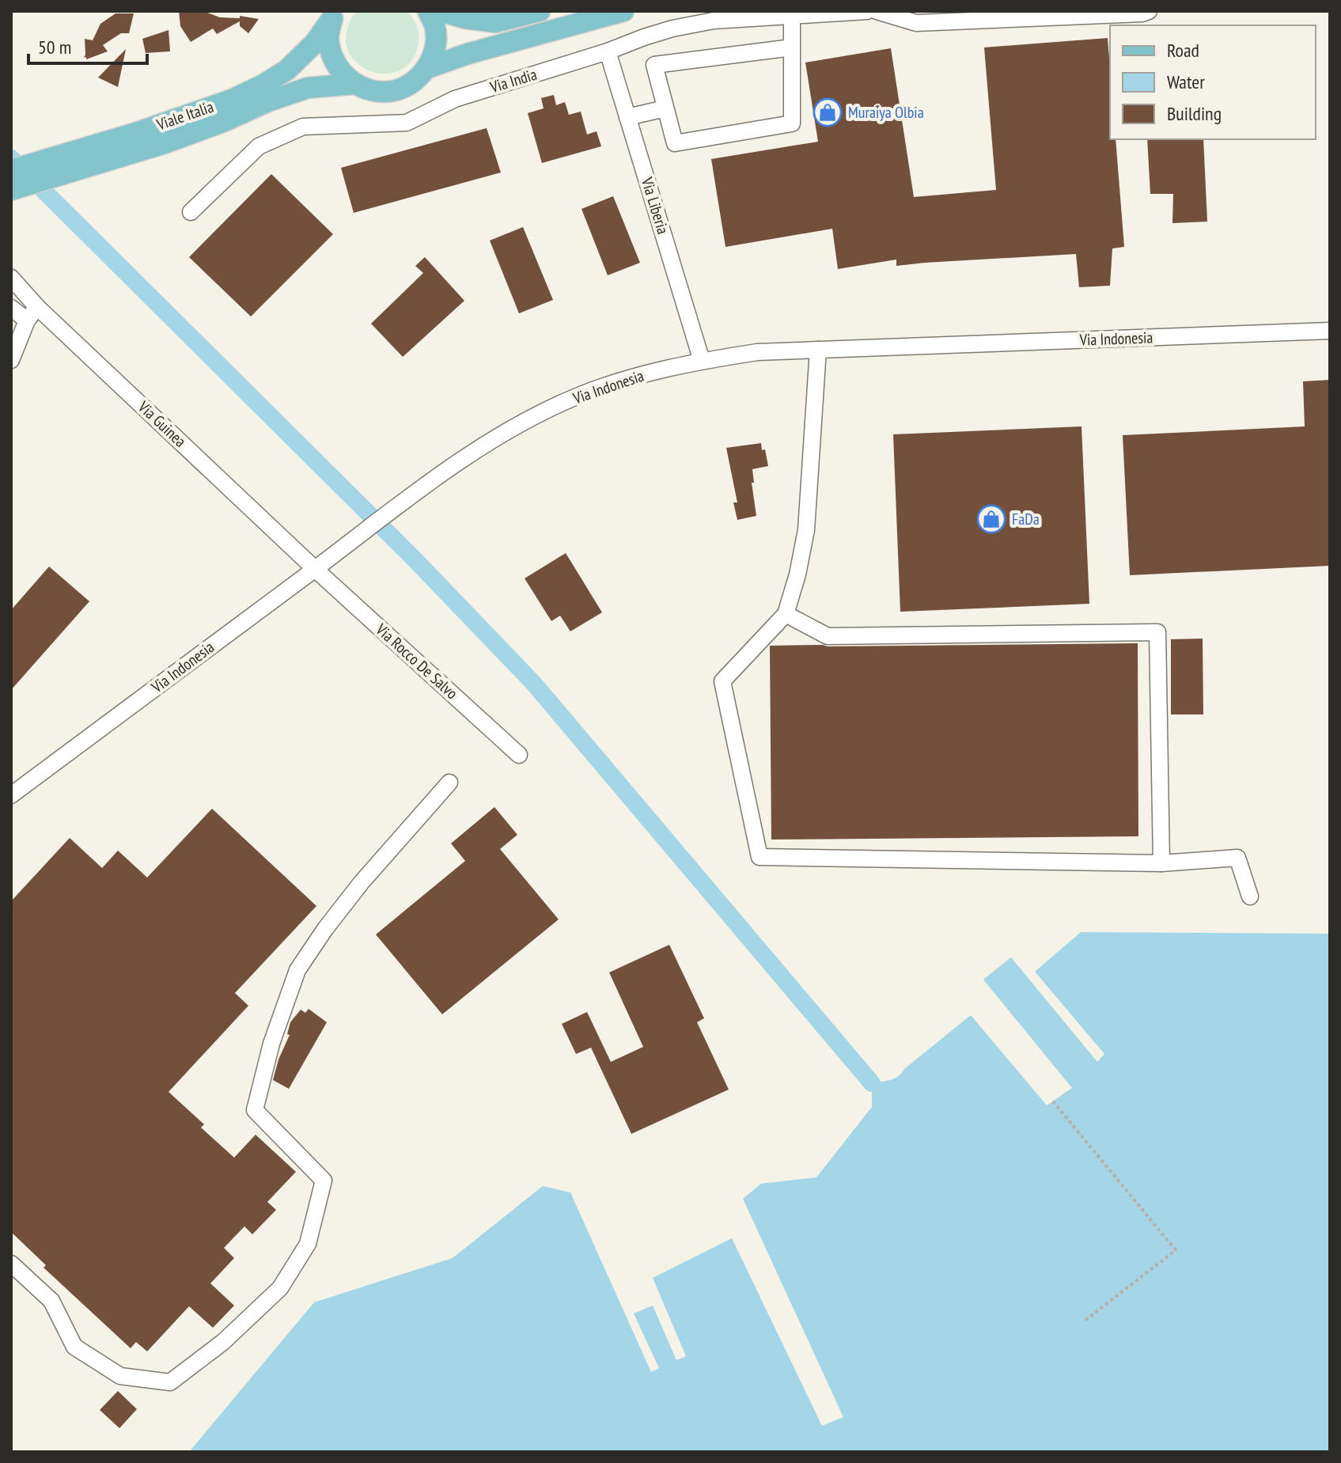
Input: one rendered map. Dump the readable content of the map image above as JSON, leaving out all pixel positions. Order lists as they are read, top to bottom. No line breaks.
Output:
{"streets":{"main road":["Viale Italia"],"street":["Via India","Via Liberia","Via Indonesia","Via Guinea","Via Rocco De Salvo"]},"crossings":[["Via India","Via Liberia"],["Via Liberia","Via Indonesia"],["Via Indonesia","Via Guinea"],["Via Indonesia","Via Rocco De Salvo"],["Via Guinea","Via Rocco De Salvo"]],"places":{"shop":["Muraiya Olbia","FaDa"]},"legend":["Road","Water","Building"],"scale_bar":"50 m"}
